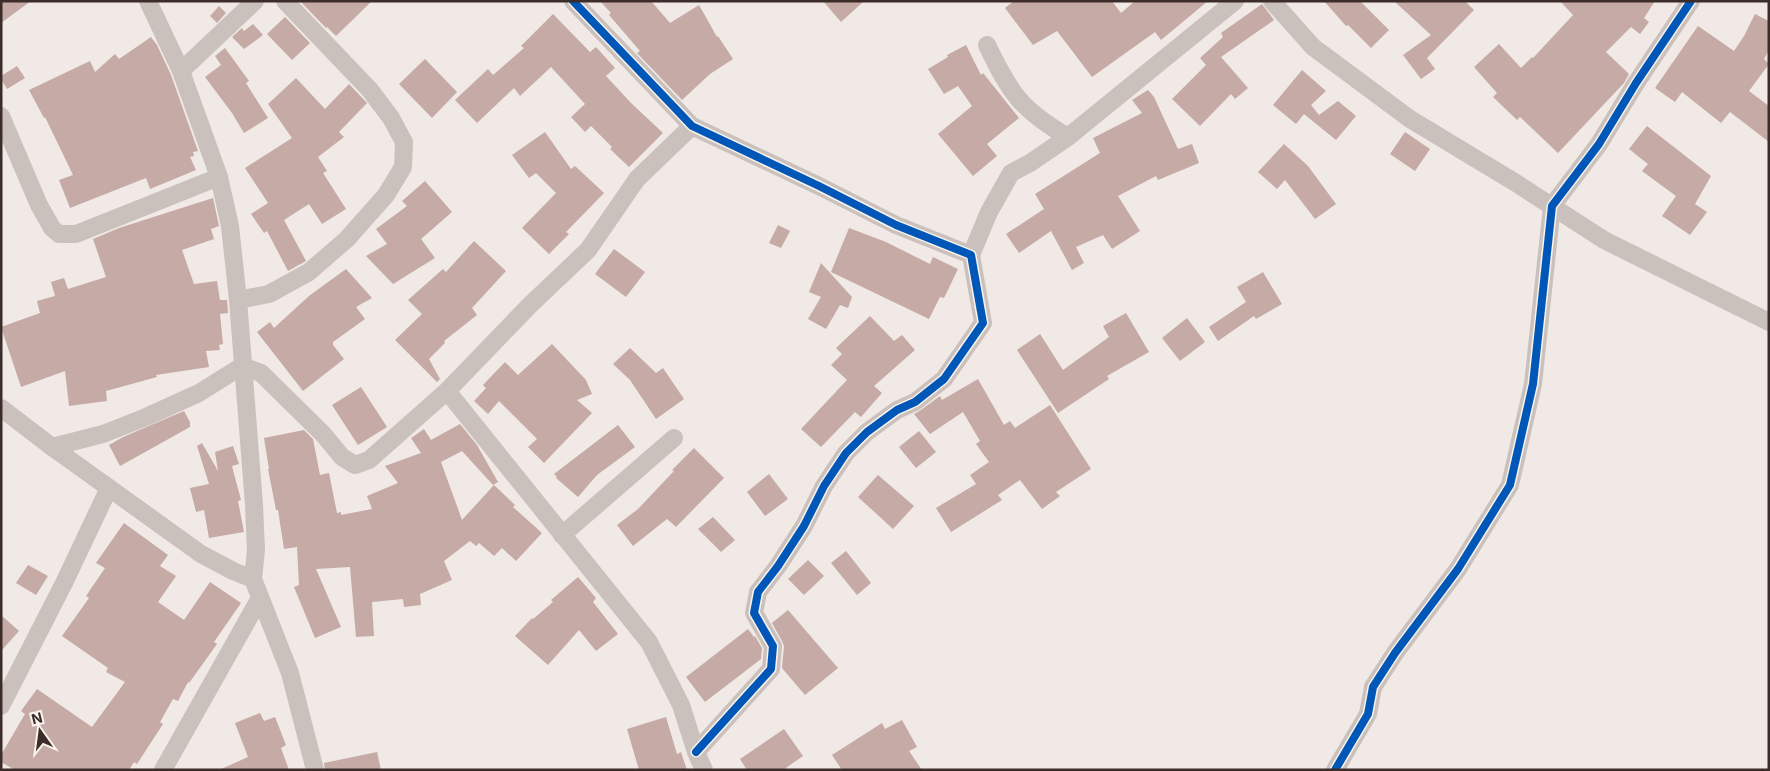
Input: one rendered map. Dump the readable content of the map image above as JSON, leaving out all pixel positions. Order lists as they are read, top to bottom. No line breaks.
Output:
{"north":"top"}
